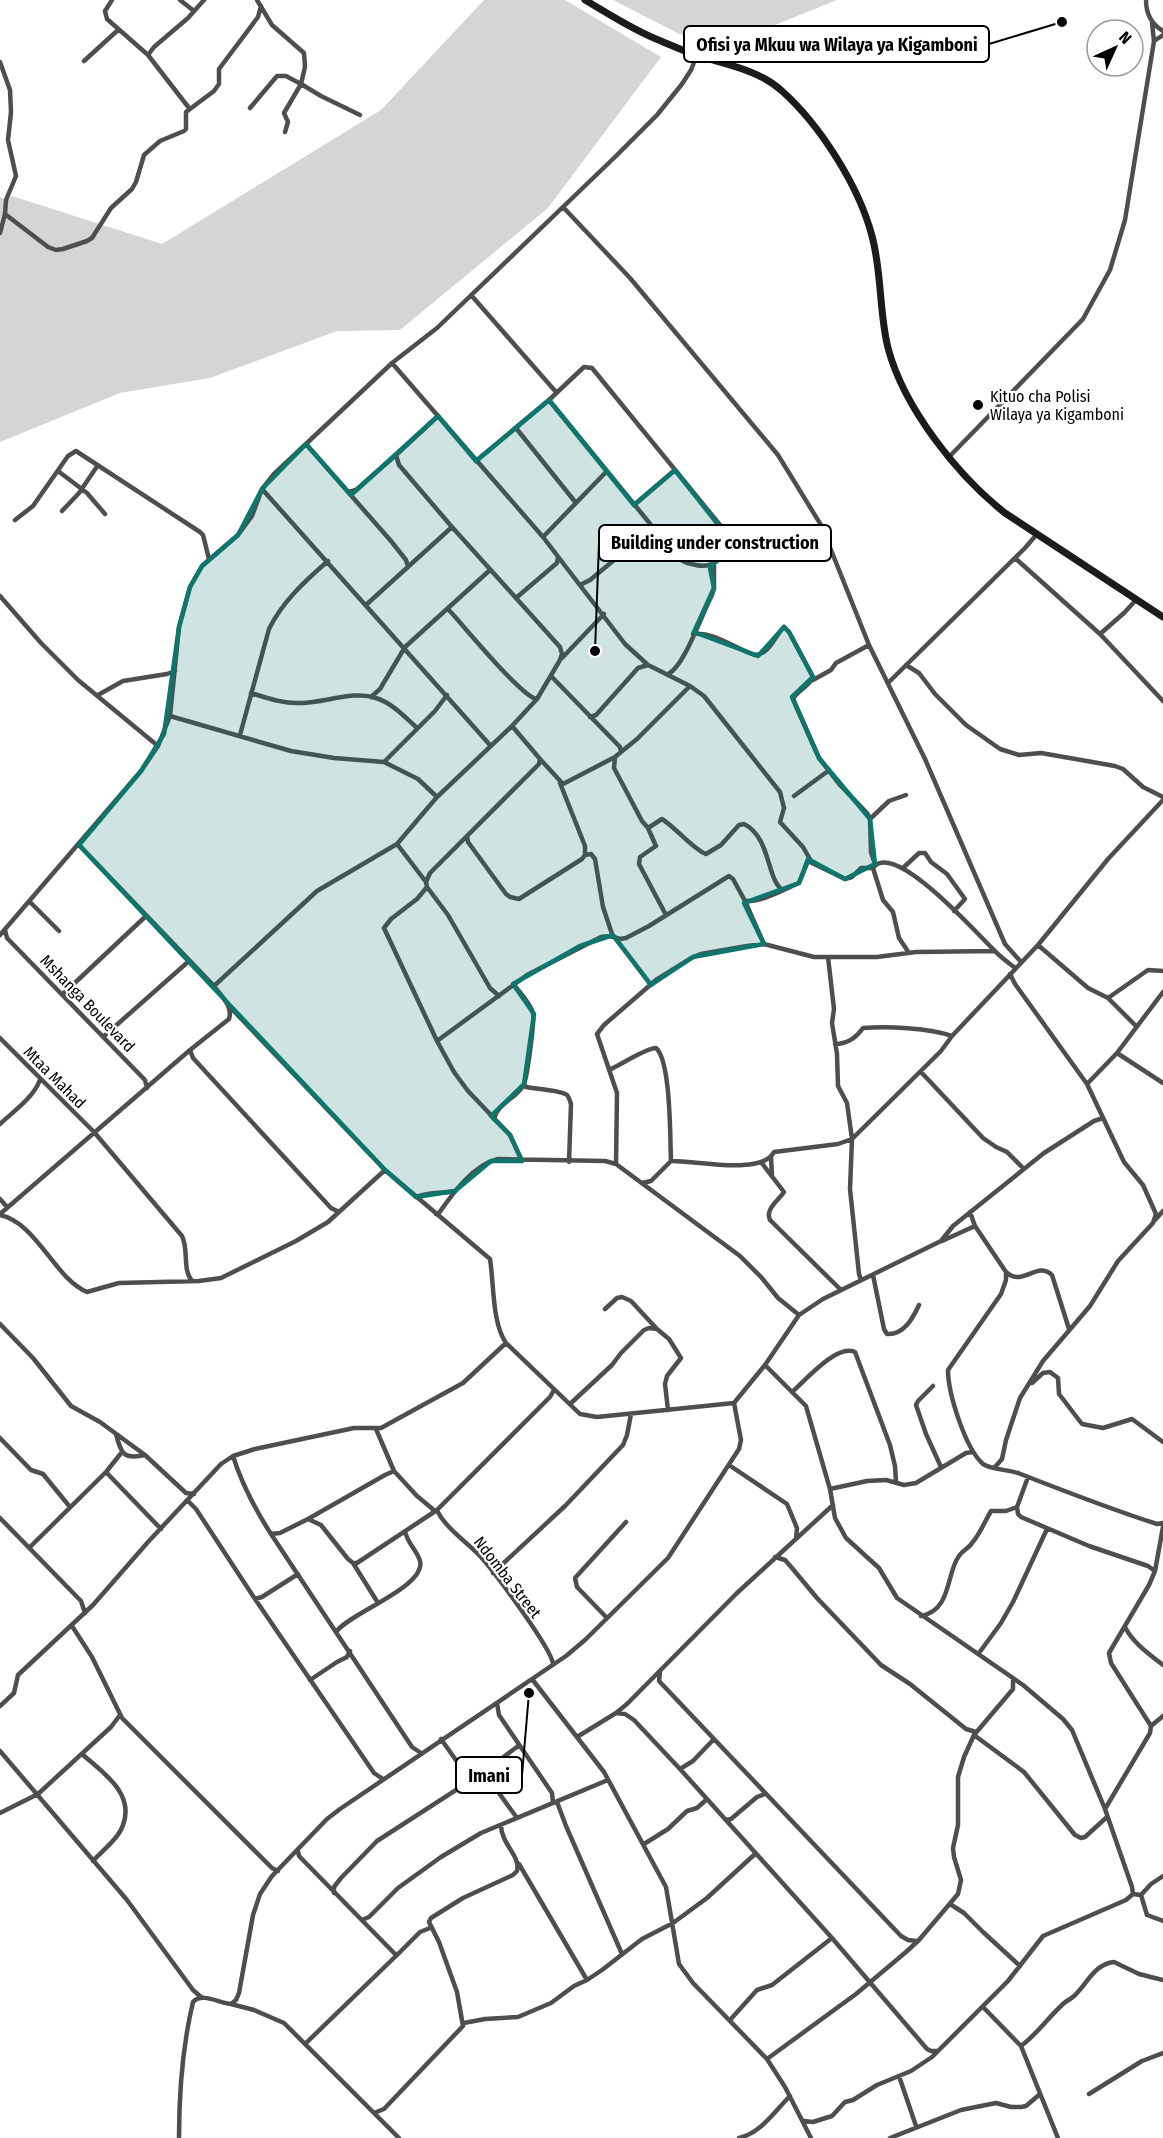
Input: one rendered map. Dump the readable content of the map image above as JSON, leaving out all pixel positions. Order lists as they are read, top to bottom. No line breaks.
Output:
{"streets":{"street":["Mshanga Boulevard","Mtaa Mahad","Ndomba Street"]},"places":["Ofisi ya Mkuu wa Wilaya ya Kigamboni","Kituo cha Polisi Wilaya ya Kigamboni","Building under construction","Imani"],"north":"top right"}
